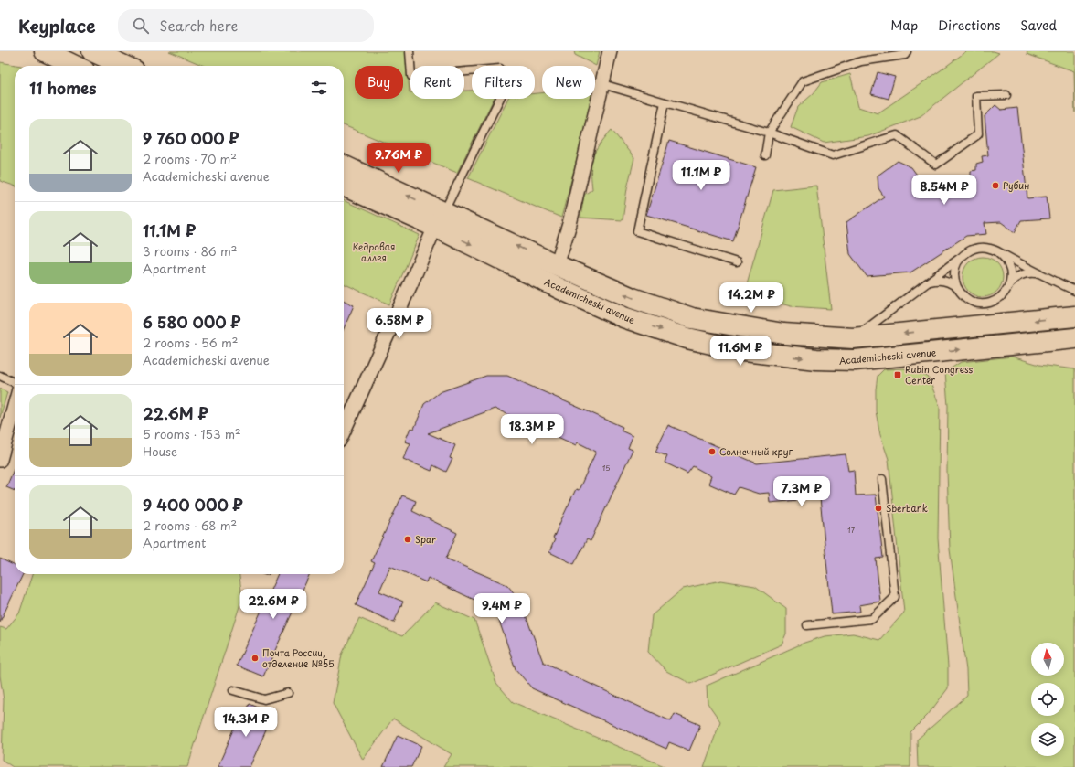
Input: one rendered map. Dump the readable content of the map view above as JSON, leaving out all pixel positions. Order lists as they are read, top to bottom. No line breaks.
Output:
{"streets":{"main road":["Academicheski avenue"]},"parks":["Кедровая аллея"],"places":{"other":["Рубин","Солнечный круг","Sberbank","Spar","Почта России, отделение №55"],"transit":["Rubin Congress Center"]},"house_numbers":["15","17"],"north":"top","page":{"header":"Keyplace","search":"Search here","nav":["Map","Directions","Saved"],"chip":["Buy","Rent","Filters","New"],"heading":"11 homes","list":[{"name":"9 760 000 ₽","note":"2 rooms · 70 m² · Academicheski avenue"},{"name":"11.1M ₽","note":"3 rooms · 86 m² · Apartment"},{"name":"6 580 000 ₽","note":"2 rooms · 56 m² · Academicheski avenue"},{"name":"22.6M ₽","note":"5 rooms · 153 m² · House"},{"name":"9 400 000 ₽","note":"2 rooms · 68 m² · Apartment"}],"price":["9.76M ₽","11.1M ₽","8.54M ₽","14.2M ₽","6.58M ₽","11.6M ₽","18.3M ₽","7.3M ₽","22.6M ₽","9.4M ₽","14.3M ₽"]}}
